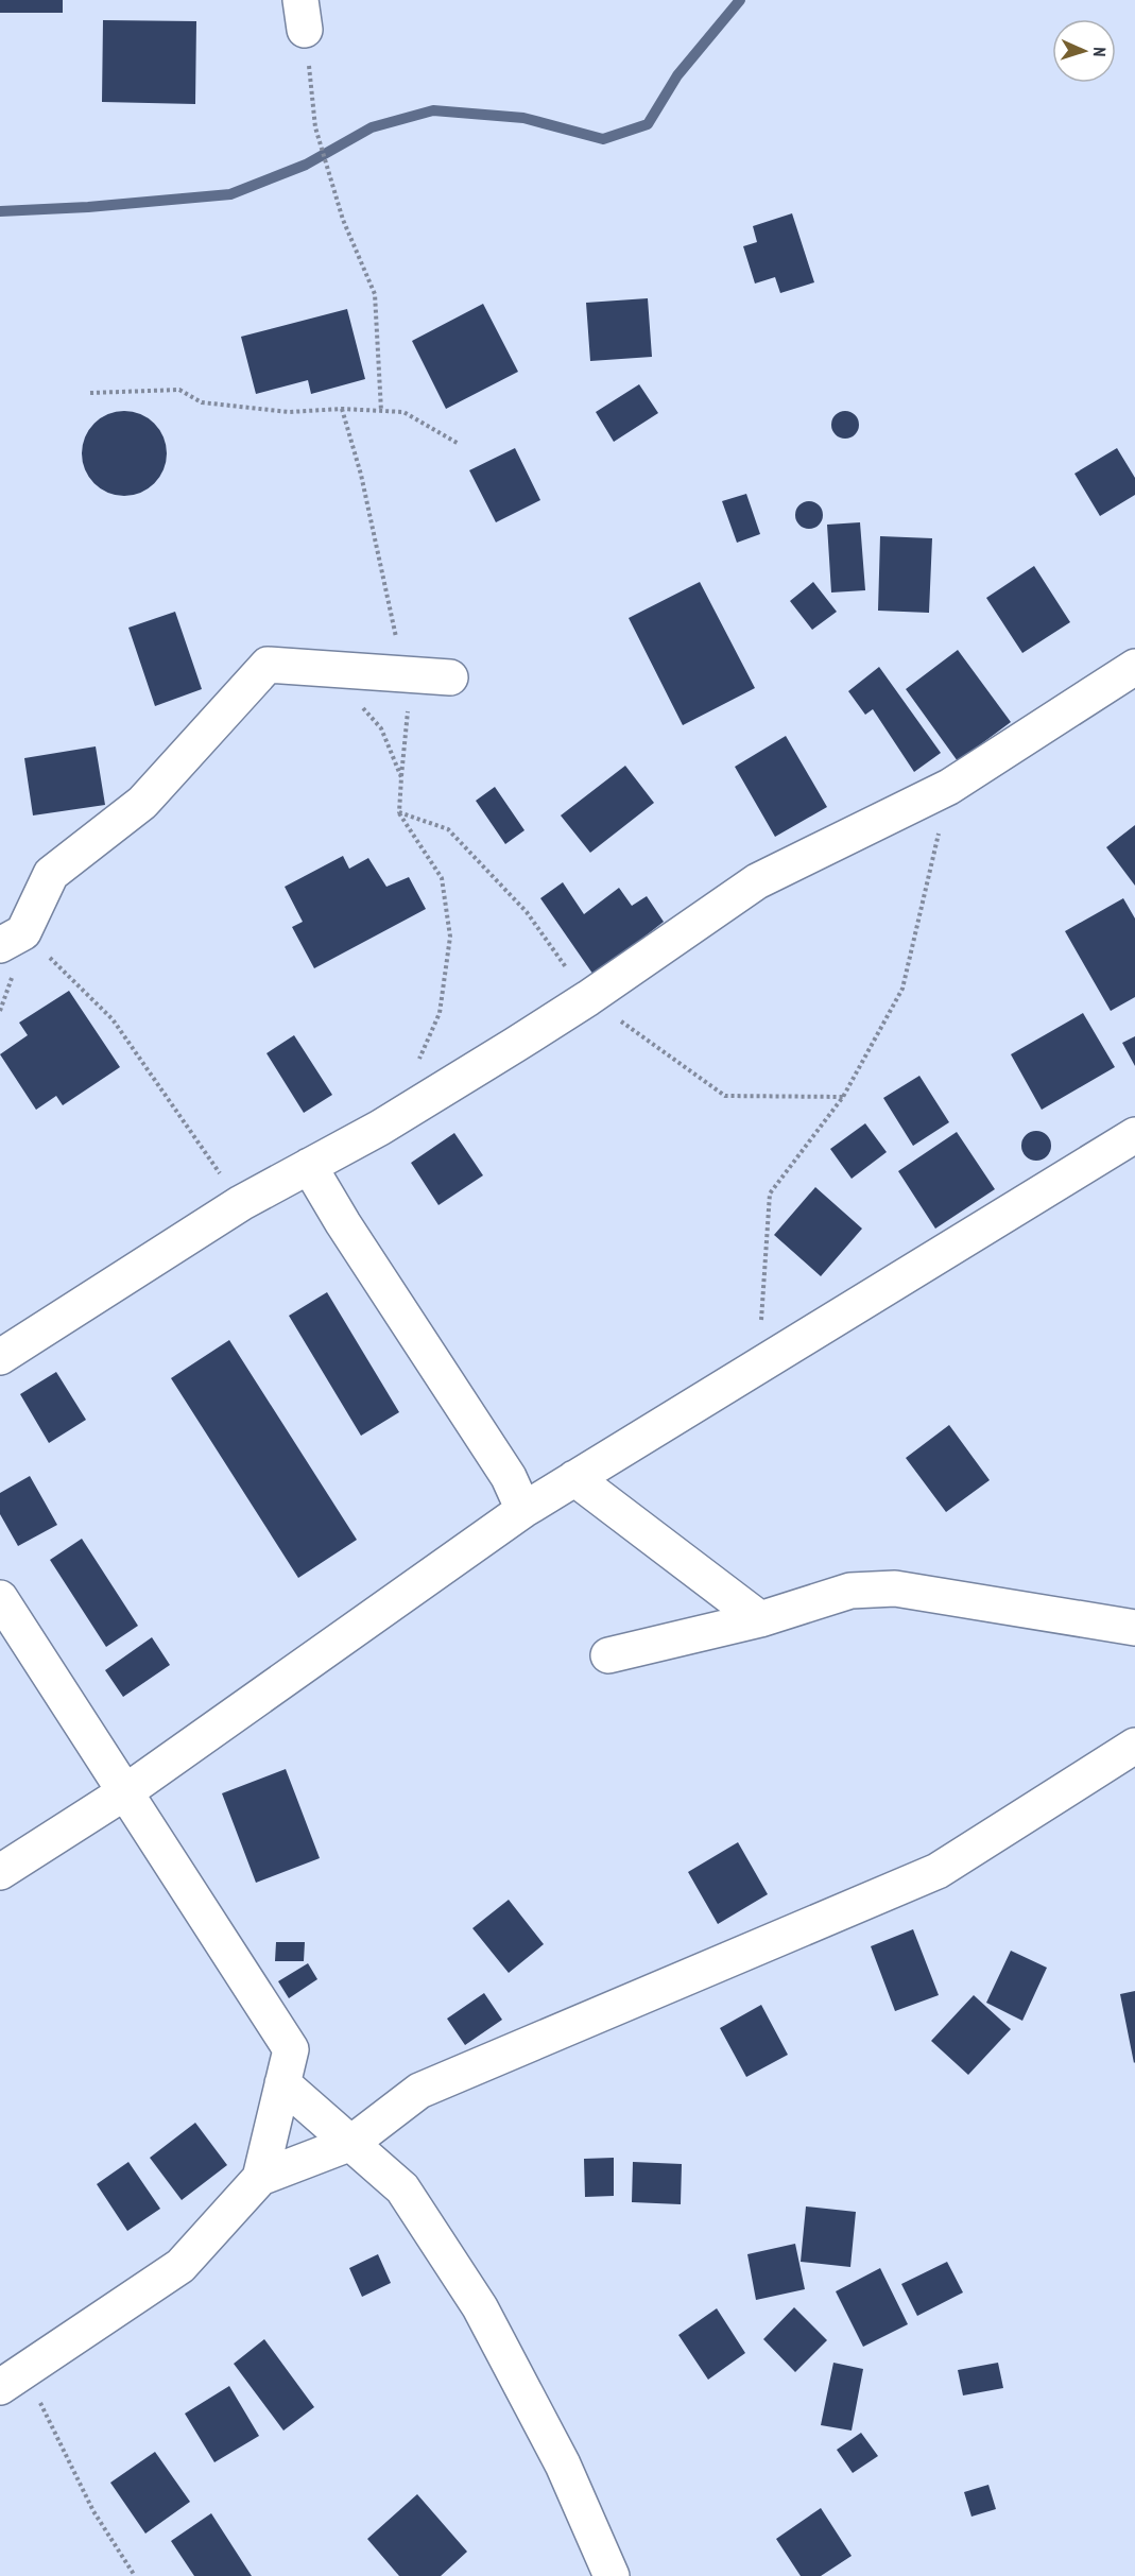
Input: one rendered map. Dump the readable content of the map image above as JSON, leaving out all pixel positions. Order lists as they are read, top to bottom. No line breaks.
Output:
{"north":"right"}
